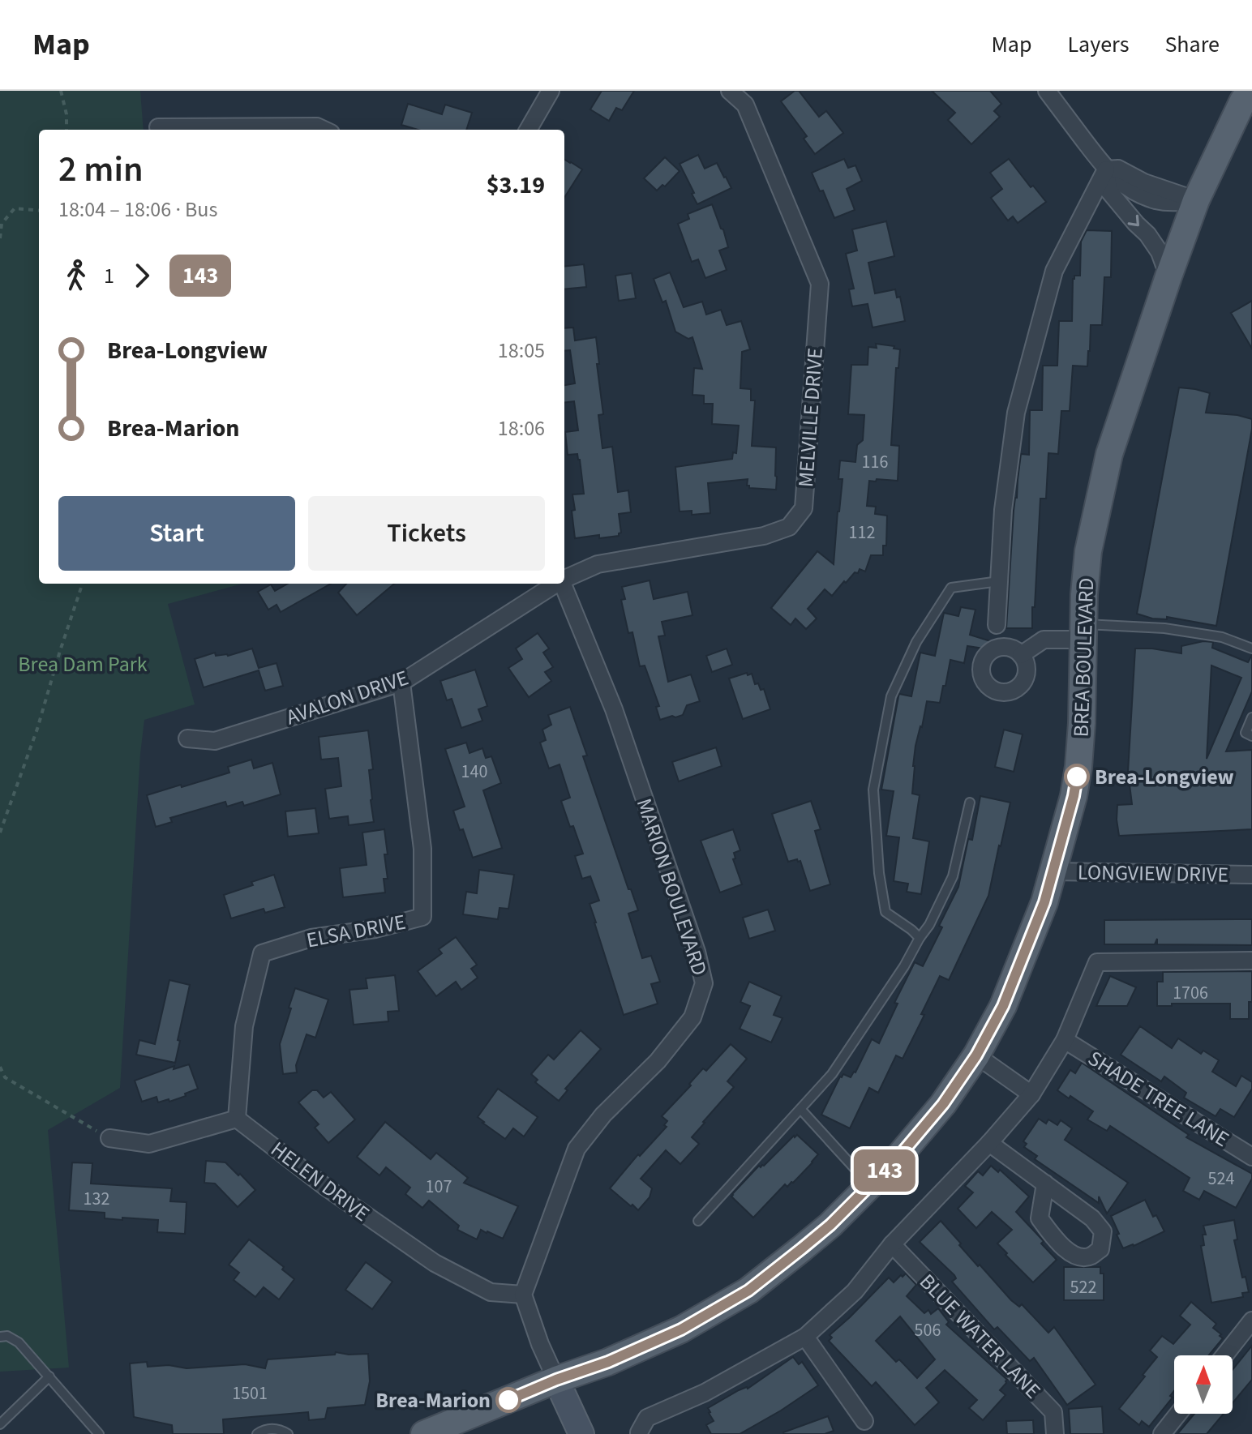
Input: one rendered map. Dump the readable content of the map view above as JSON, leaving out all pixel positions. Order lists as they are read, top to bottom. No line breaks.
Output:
{"streets":{"main road":["BREA BOULEVARD"],"street":["MELVILLE DRIVE","AVALON DRIVE","LONGVIEW DRIVE","MARION BOULEVARD","ELSA DRIVE","SHADE TREE LANE","HELEN DRIVE","BLUE WATER LANE"]},"crossings":[["BREA BOULEVARD","LONGVIEW DRIVE"],["AVALON DRIVE","ELSA DRIVE"],["MARION BOULEVARD","HELEN DRIVE"],["ELSA DRIVE","HELEN DRIVE"]],"parks":["Brea Dam Park"],"places":["Brea-Longview","Brea-Marion"],"lines":["bus line 143"],"house_numbers":["116","112","140","1706","524","107","132","522","506","1501"],"north":"top","page":{"header":"Map","nav":["Map","Layers","Share"],"on_map":"143","heading":["2 min","18:04 – 18:06 · Bus","$3.19"],"legs":["1","143"],"list":[{"name":"Brea-Longview","value":"18:05"},{"name":"Brea-Marion","value":"18:06"}],"buttons":["Start","Tickets"]}}
